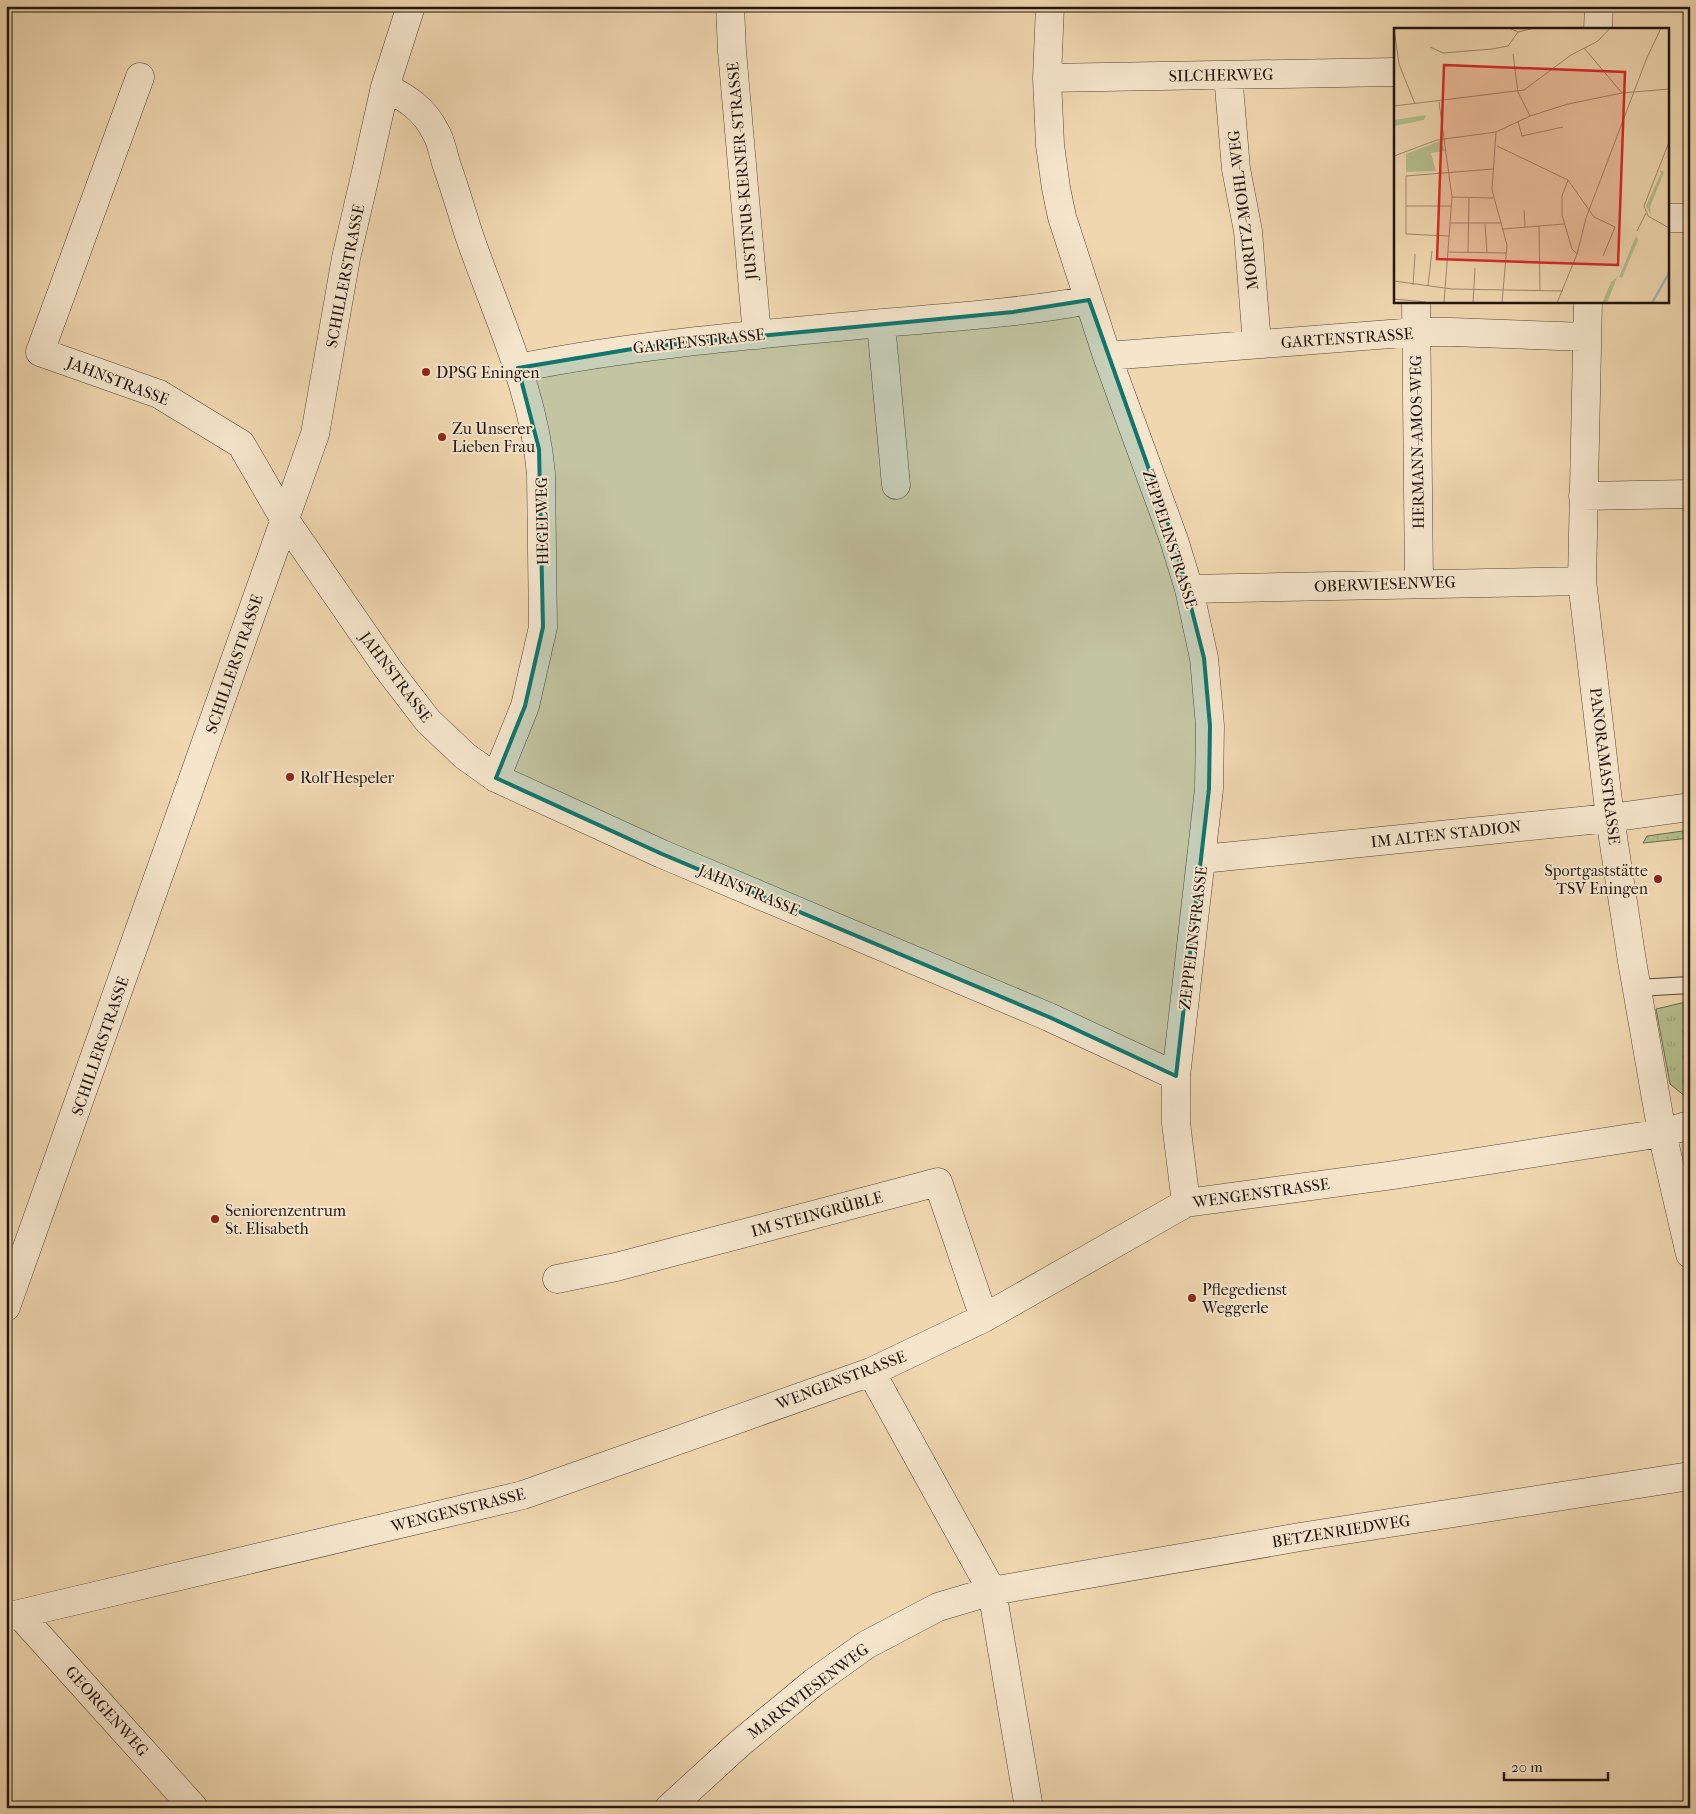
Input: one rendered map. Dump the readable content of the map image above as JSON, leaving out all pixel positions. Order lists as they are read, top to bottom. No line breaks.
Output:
{"streets":{"street":["SILCHERWEG","JUSTINUS-KERNER-STRASSE","MORITZ-MOHL-WEG","SCHILLERSTRASSE","GARTENSTRASSE","JAHNSTRASSE","HERMANN-AMOS-WEG","HEGELWEG","ZEPPELINSTRASSE","OBERWIESENWEG","PANORAMASTRASSE","IM ALTEN STADION","WENGENSTRASSE","IM STEINGRÜBLE","BETZENRIEDWEG","MARKWIESENWEG","GEORGENWEG"]},"crossings":[["SILCHERWEG","MORITZ-MOHL-WEG"],["SILCHERWEG","ZEPPELINSTRASSE"],["JUSTINUS-KERNER-STRASSE","GARTENSTRASSE"],["MORITZ-MOHL-WEG","GARTENSTRASSE"],["SCHILLERSTRASSE","JAHNSTRASSE"],["SCHILLERSTRASSE","HEGELWEG"],["GARTENSTRASSE","HERMANN-AMOS-WEG"],["GARTENSTRASSE","HEGELWEG"],["GARTENSTRASSE","ZEPPELINSTRASSE"],["GARTENSTRASSE","PANORAMASTRASSE"],["JAHNSTRASSE","HEGELWEG"],["JAHNSTRASSE","ZEPPELINSTRASSE"],["HERMANN-AMOS-WEG","OBERWIESENWEG"],["ZEPPELINSTRASSE","OBERWIESENWEG"],["ZEPPELINSTRASSE","IM ALTEN STADION"],["ZEPPELINSTRASSE","WENGENSTRASSE"],["OBERWIESENWEG","PANORAMASTRASSE"],["PANORAMASTRASSE","IM ALTEN STADION"],["PANORAMASTRASSE","WENGENSTRASSE"],["WENGENSTRASSE","IM STEINGRÜBLE"],["WENGENSTRASSE","GEORGENWEG"],["BETZENRIEDWEG","MARKWIESENWEG"]],"places":["DPSG Eningen","Zu Unserer Lieben Frau","Rolf Hespeler","Sportgaststätte TSV Eningen","Seniorenzentrum St. Elisabeth","Pflegedienst Weggerle"],"scale_bar":"20 m"}
